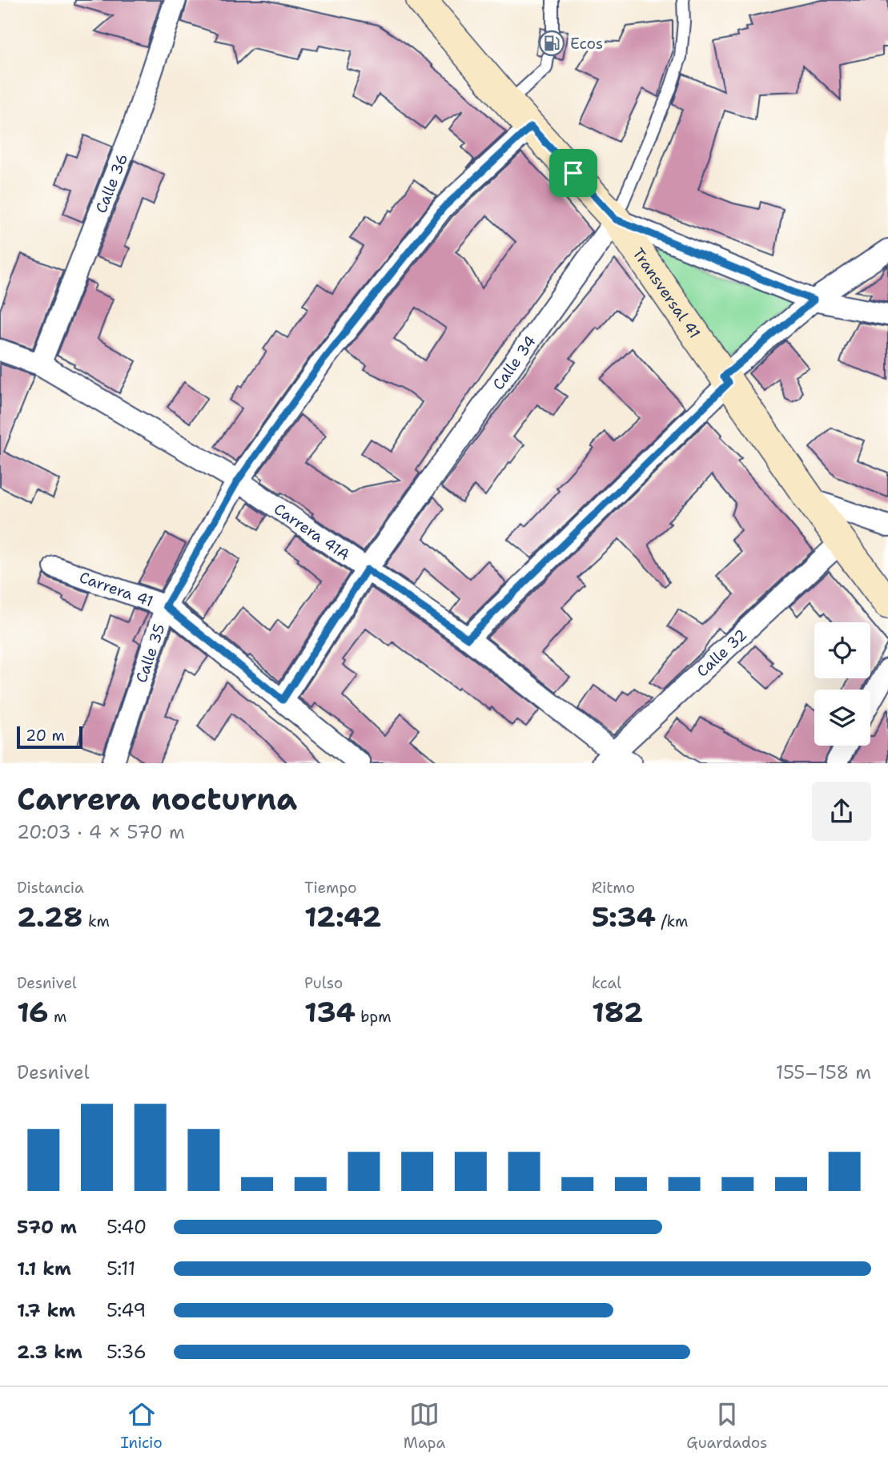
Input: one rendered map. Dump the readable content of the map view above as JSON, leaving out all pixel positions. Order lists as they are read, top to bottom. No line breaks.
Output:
{"streets":{"street":["Calle 36","Transversal 41","Calle 34","Carrera 41A","Carrera 41","Calle 32","Calle 35"]},"crossings":[["Calle 36","Carrera 41A"],["Transversal 41","Calle 34"],["Transversal 41","Calle 32"],["Transversal 41","Calle 35"],["Calle 34","Carrera 41A"],["Calle 34","Carrera 41"],["Carrera 41A","Calle 32"],["Carrera 41A","Calle 35"],["Carrera 41","Calle 35"]],"places":{"fuel station":["Ecos"]},"scale_bar":"20 m","page":{"scale":"20 m","heading":["Carrera nocturna","20:03 · 4 × 570 m"],"stats":[["Distancia","2.28 km"],["Tiempo","12:42"],["Ritmo","5:34 /km"],["Desnivel","16 m"],["Pulso","134 bpm"],["kcal","182"]],"chart":["Desnivel","155–158 m"],"list":[{"name":"570 m","note":"5:40"},{"name":"1.1 km","note":"5:11"},{"name":"1.7 km","note":"5:49"},{"name":"2.3 km","note":"5:36"}],"tabs":["Inicio","Mapa","Guardados"]}}
